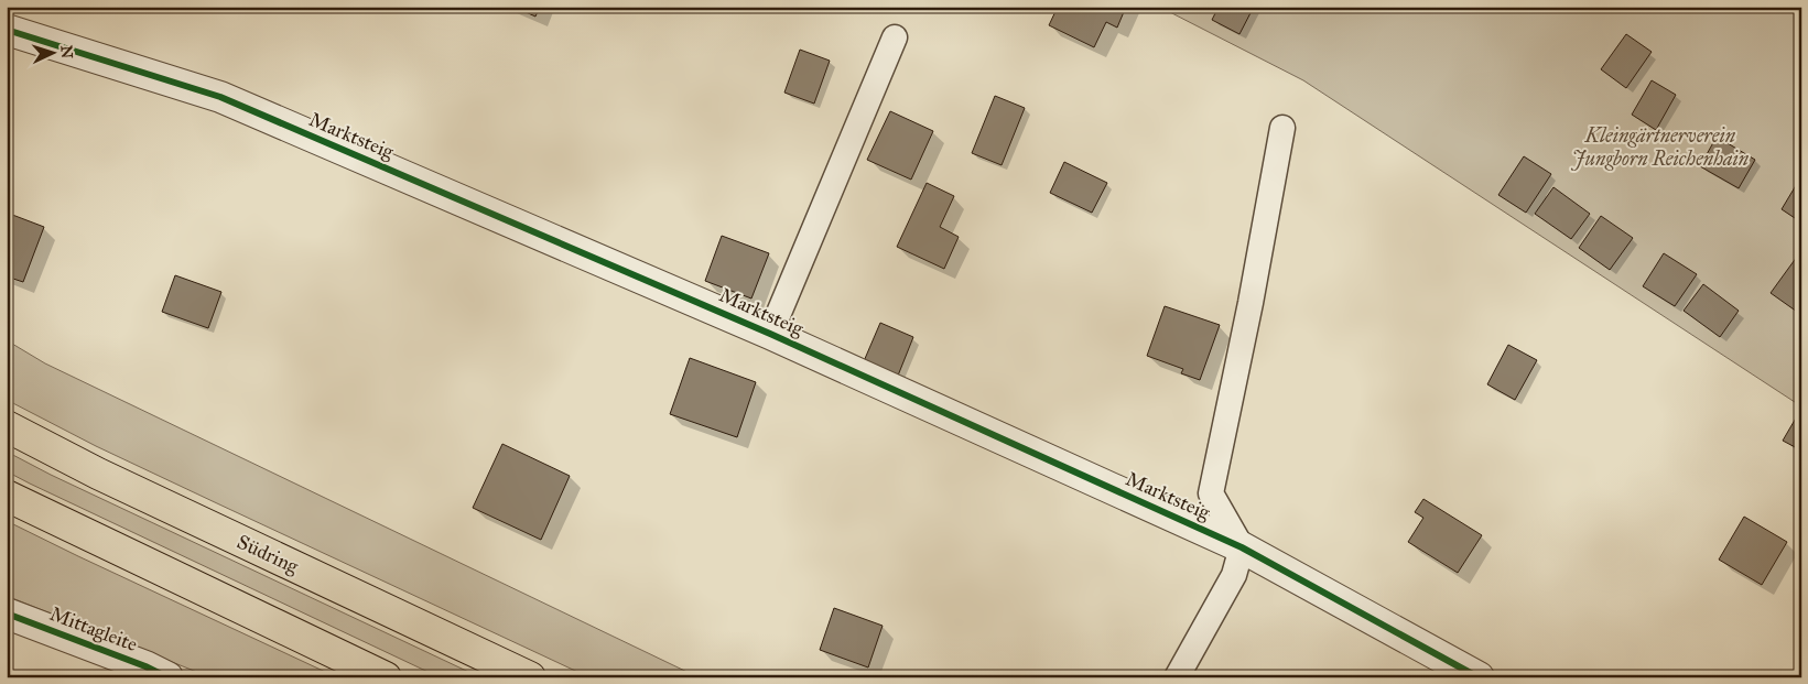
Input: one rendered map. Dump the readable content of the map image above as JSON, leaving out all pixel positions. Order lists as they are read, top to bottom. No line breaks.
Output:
{"streets":{"main road":["Südring"],"street":["Marktsteig","Mittagleite"]},"parks":["Kleingärtnerverein Jungborn Reichenhain"],"north":"right"}
